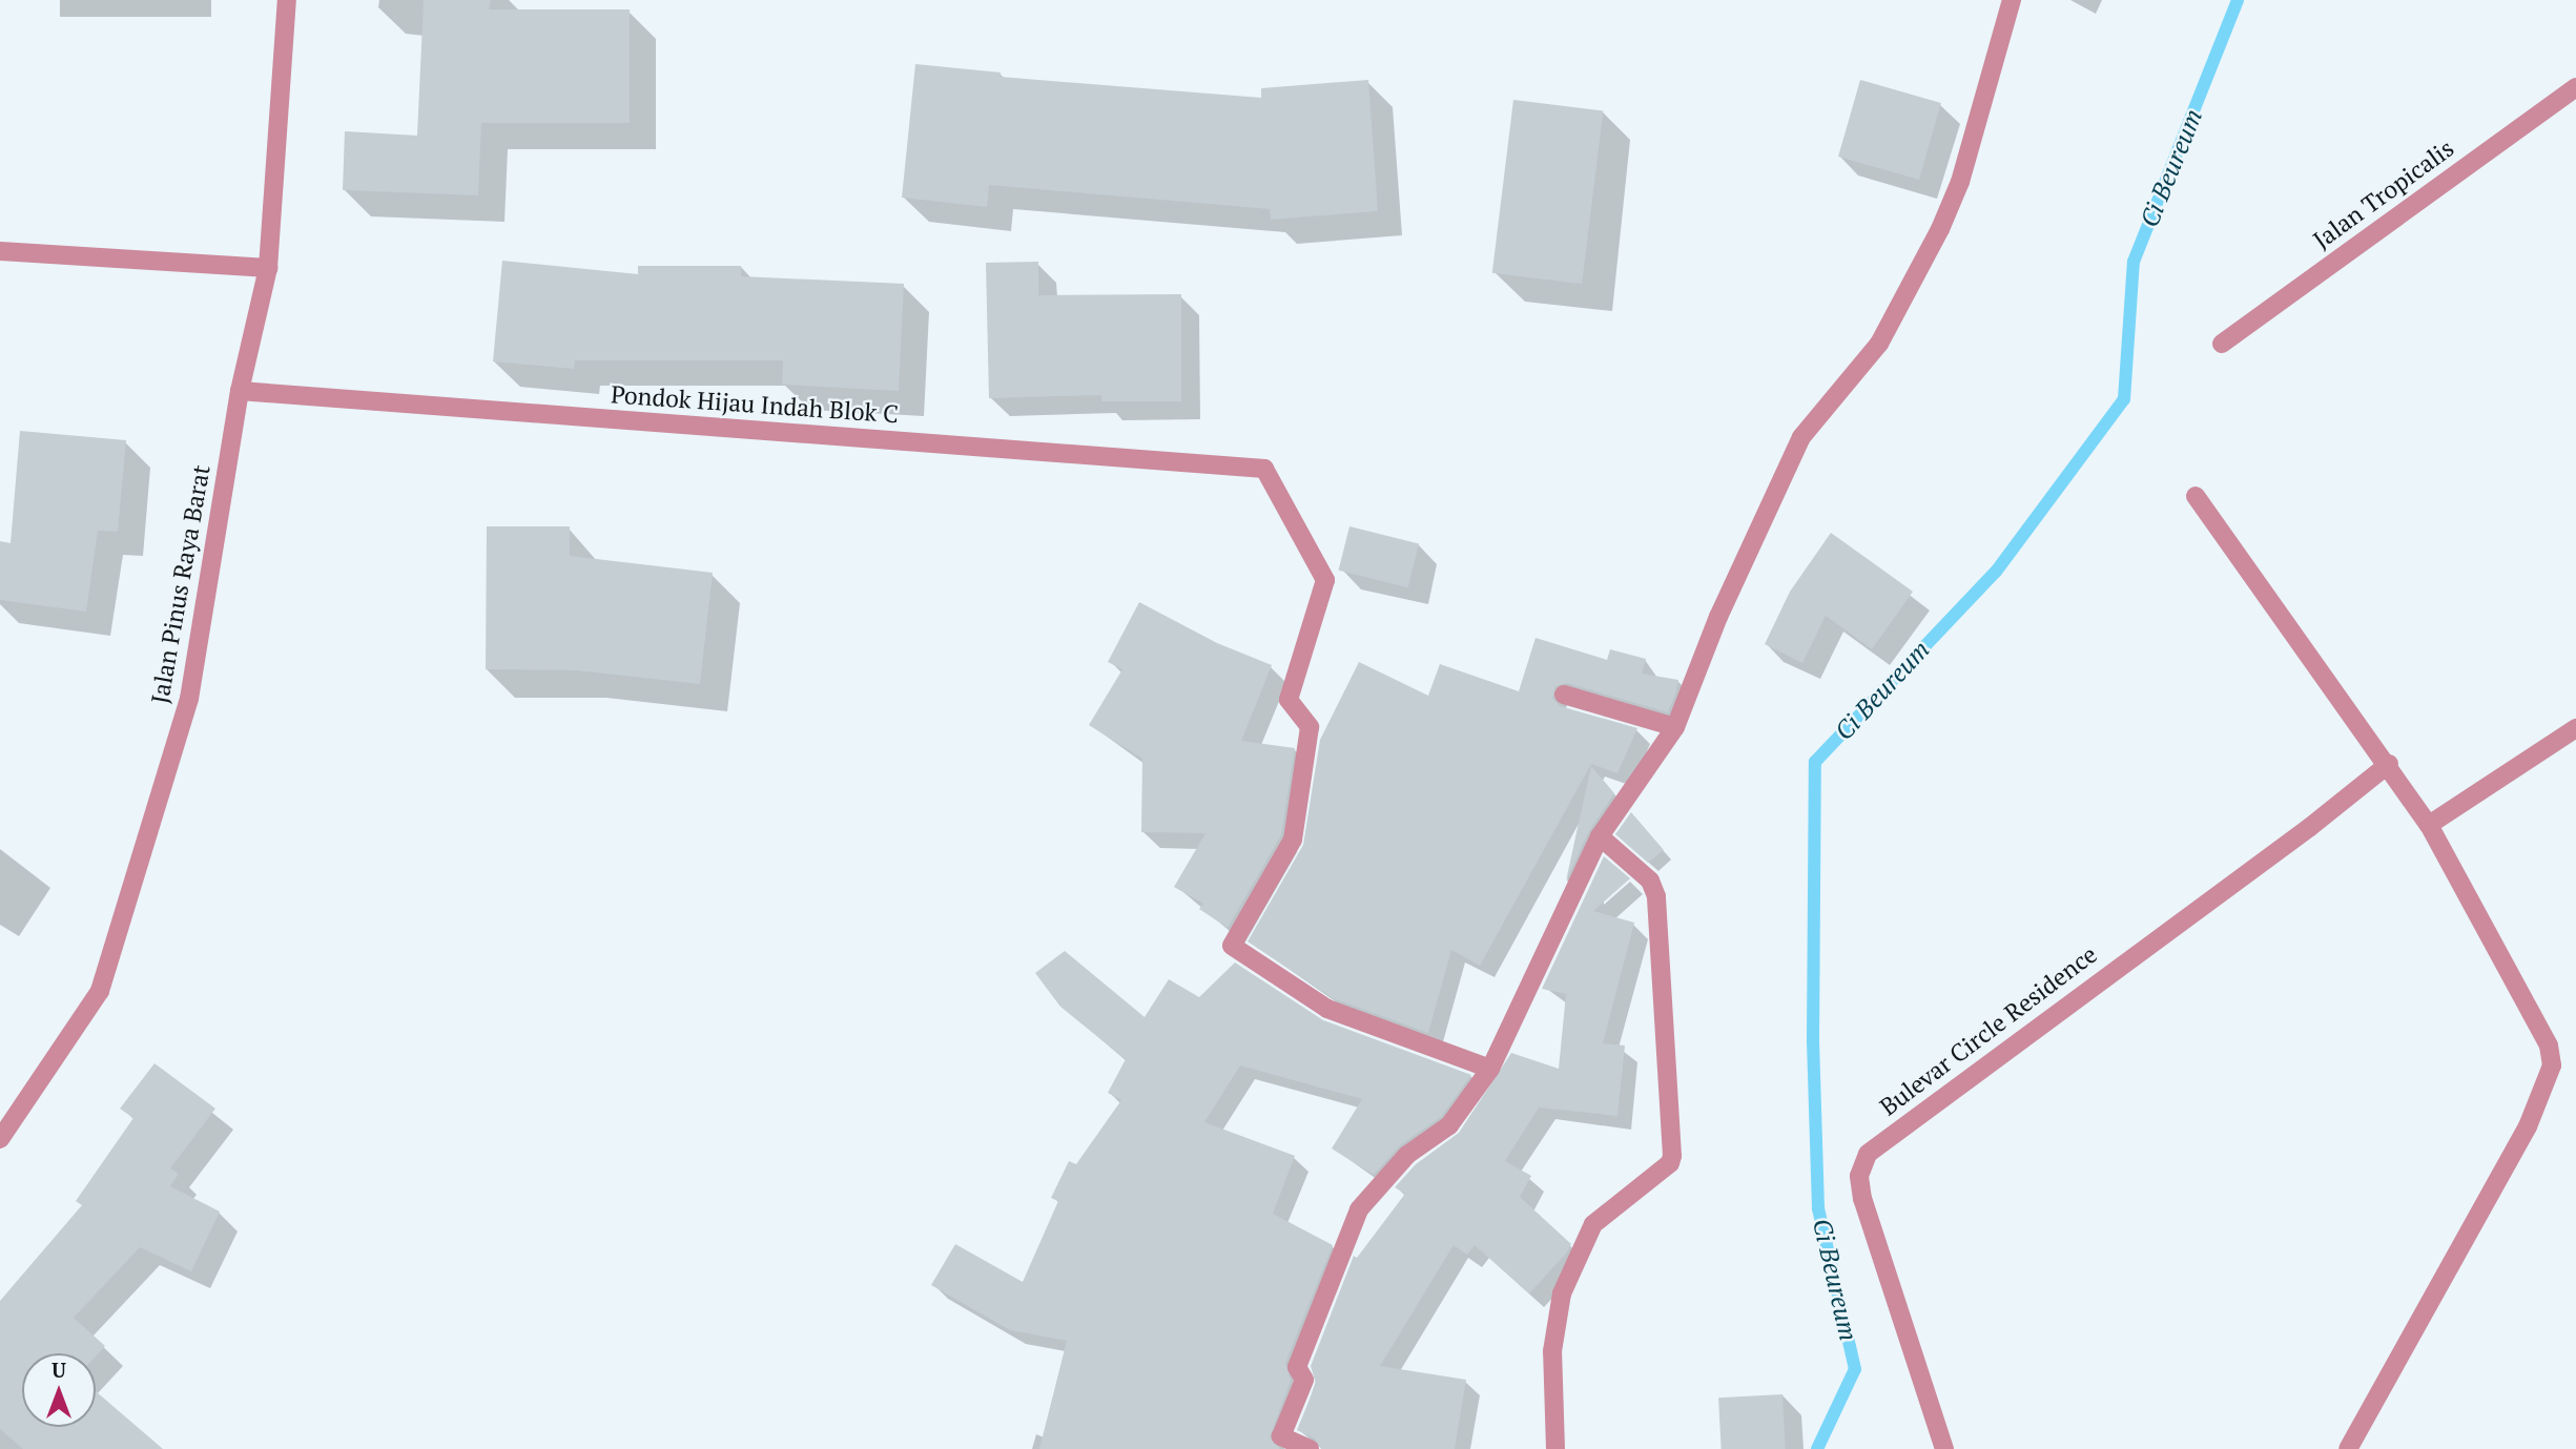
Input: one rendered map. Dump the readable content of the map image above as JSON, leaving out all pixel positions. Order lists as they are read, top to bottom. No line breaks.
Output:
{"streets":{"street":["Jalan Tropicalis","Pondok Hijau Indah Blok C","Jalan Pinus Raya Barat","Bulevar Circle Residence"]},"crossings":[["Pondok Hijau Indah Blok C","Jalan Pinus Raya Barat"]],"water":["Ci Beureum"],"north":"top"}
